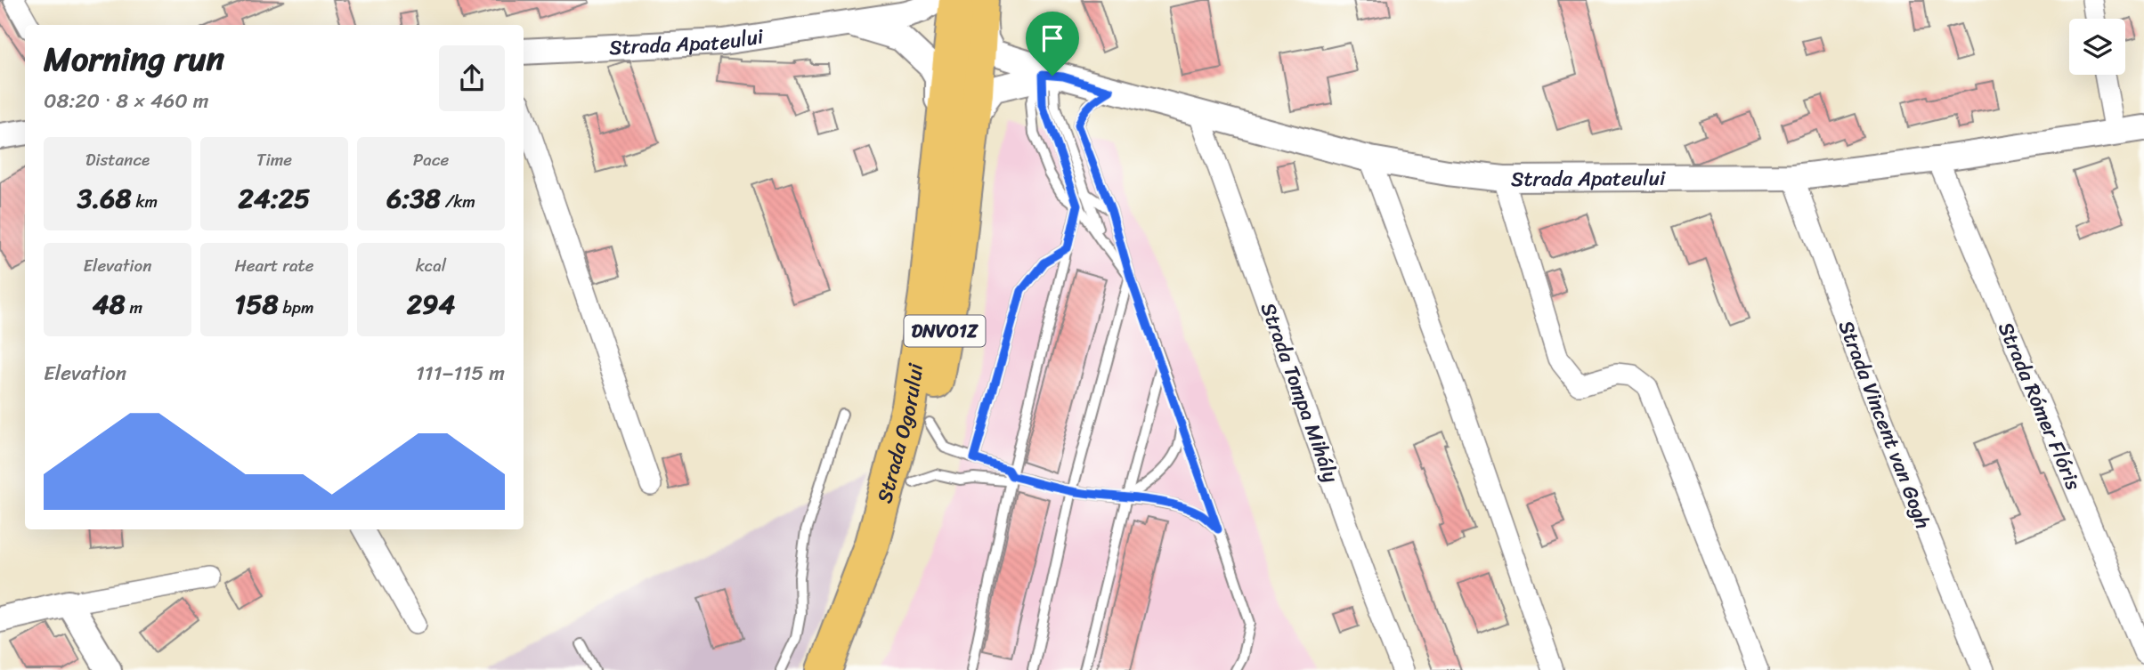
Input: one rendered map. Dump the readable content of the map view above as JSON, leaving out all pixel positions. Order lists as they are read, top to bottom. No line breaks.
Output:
{"streets":{"highway":["DNVO1Z","Strada Ogorului"],"street":["Strada Apateului","Strada Tompa Mihály","Strada Rómer Flóris","Strada Vincent van Gogh"]},"crossings":[["Strada Apateului","Strada Tompa Mihály"],["Strada Apateului","Strada Rómer Flóris"],["Strada Apateului","Strada Vincent van Gogh"],["Strada Apateului","Strada Ogorului"]],"page":{"heading":["Morning run","08:20 · 8 × 460 m"],"stats":[["Distance","3.68 km"],["Time","24:25"],["Pace","6:38 /km"],["Elevation","48 m"],["Heart rate","158 bpm"],["kcal","294"]],"chart":["Elevation","111–115 m"]}}
